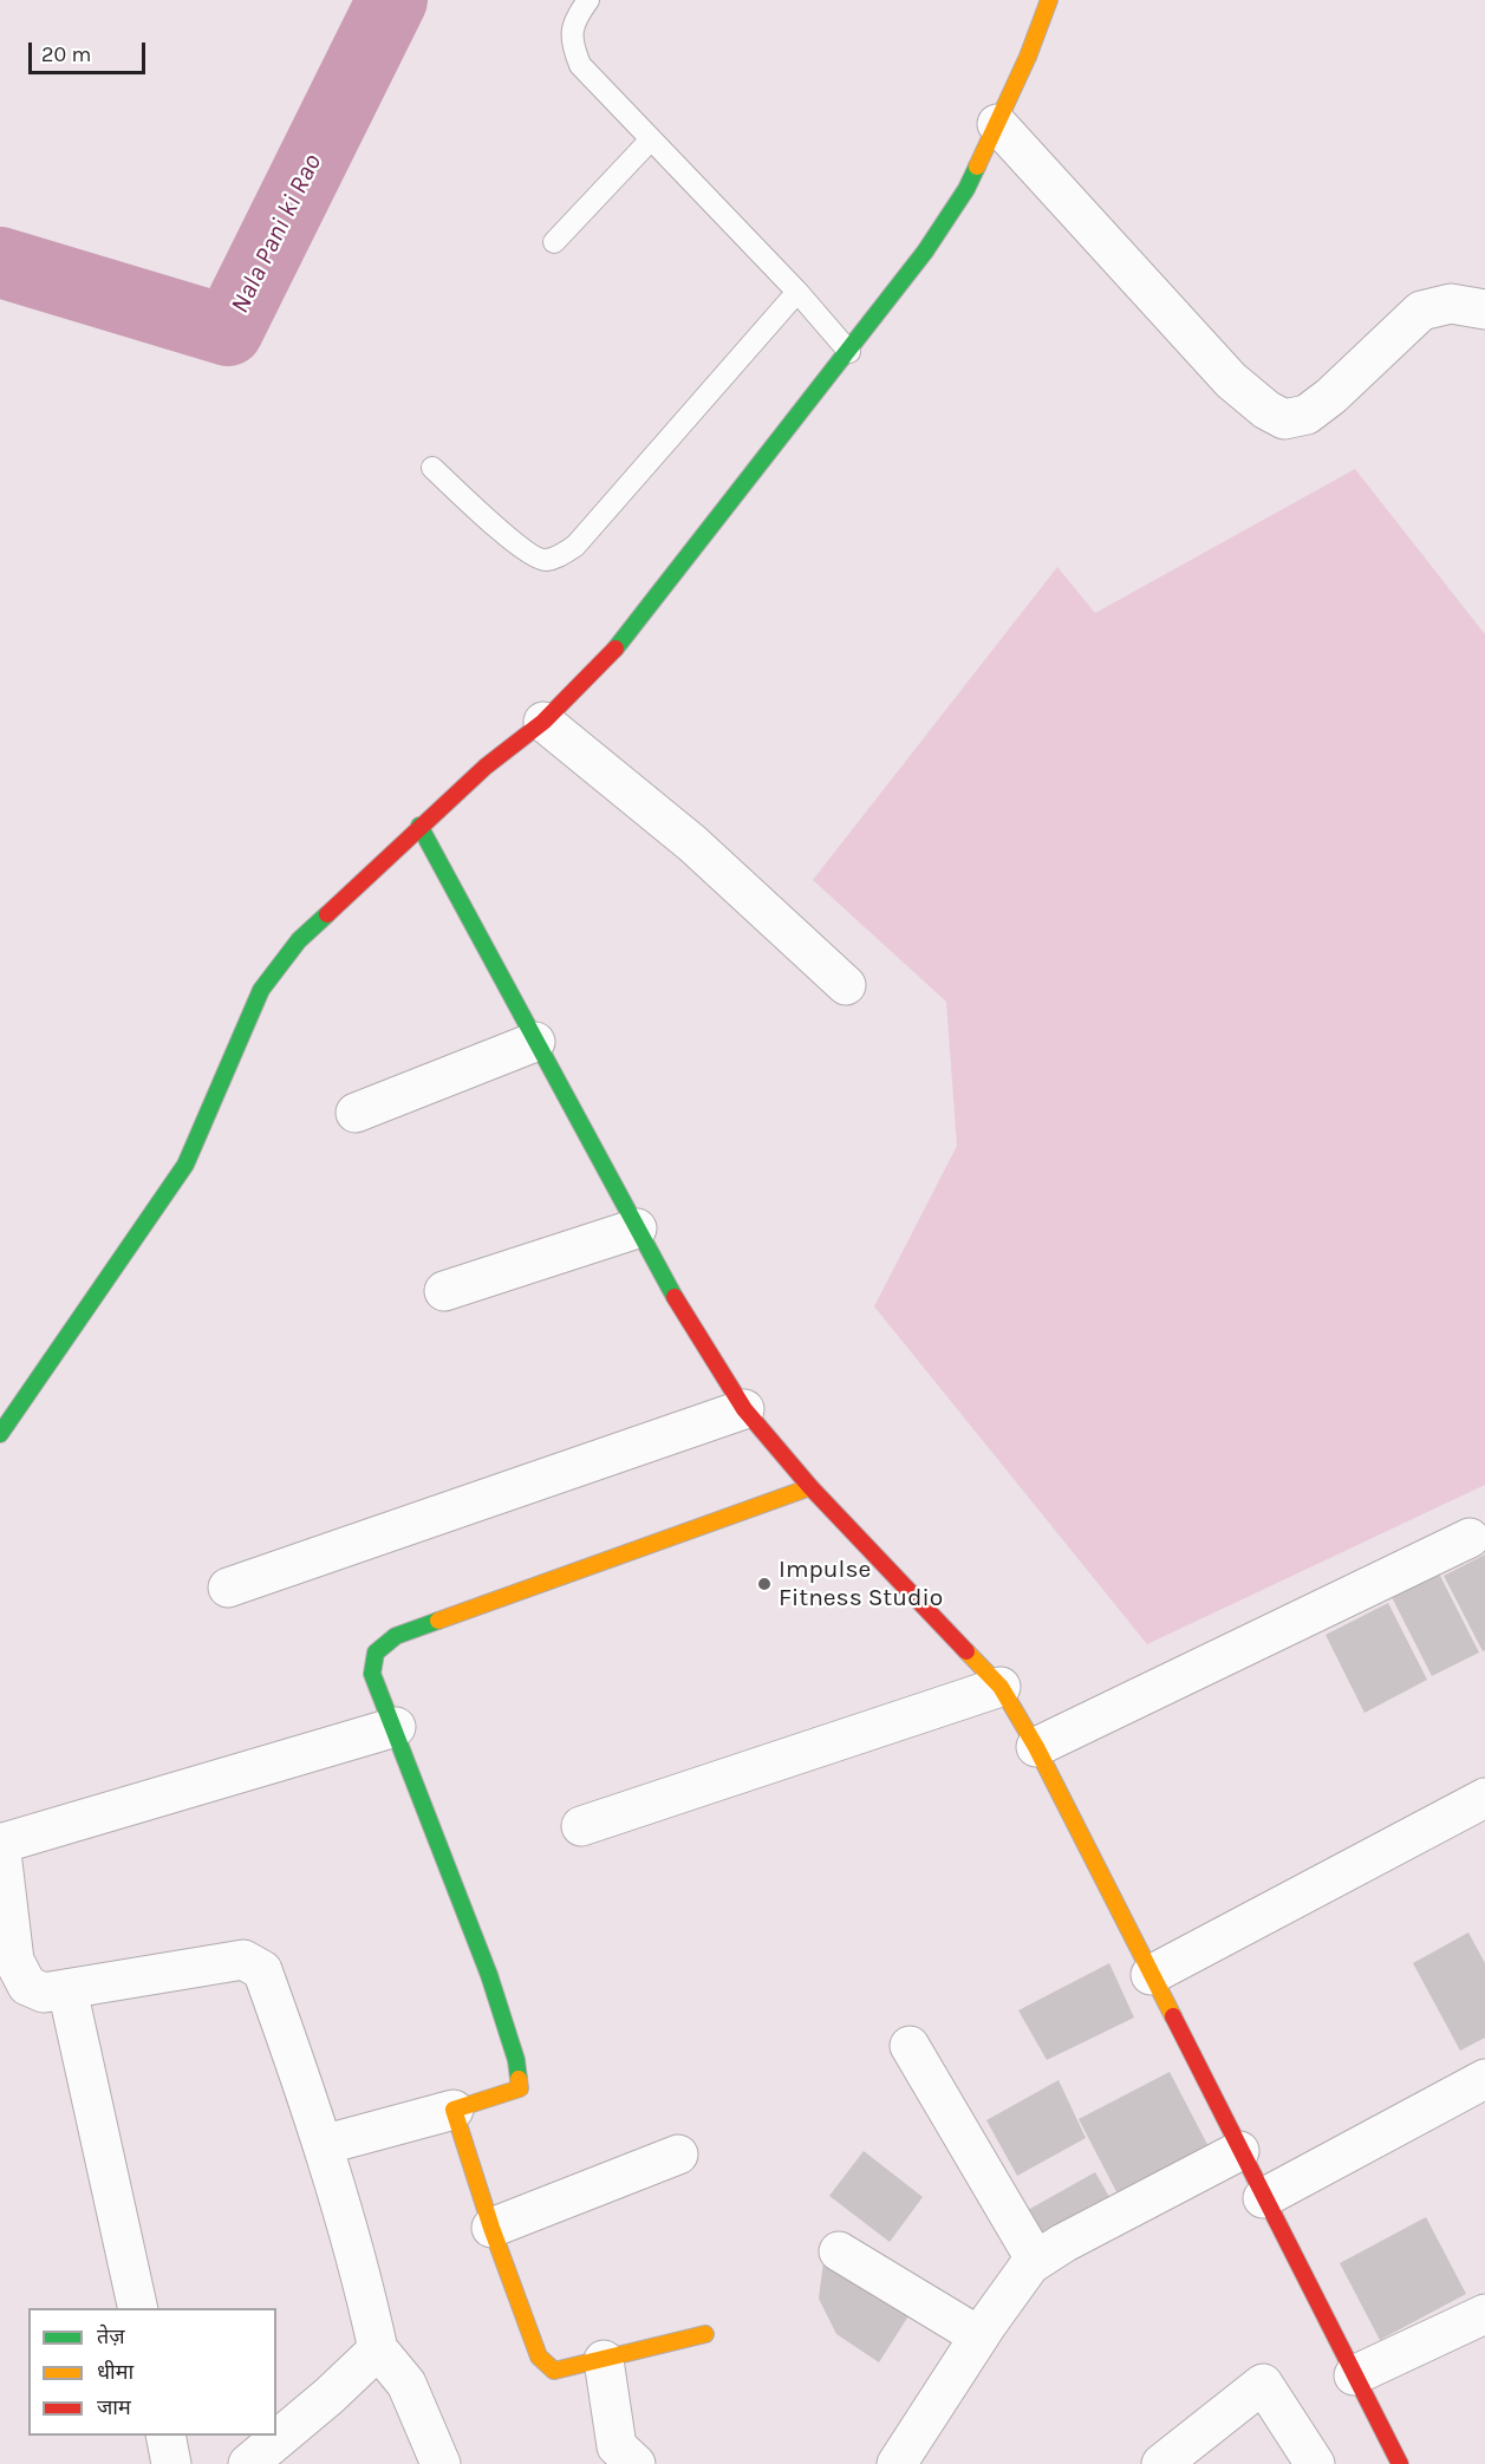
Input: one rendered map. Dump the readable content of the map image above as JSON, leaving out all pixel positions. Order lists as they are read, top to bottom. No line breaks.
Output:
{"water":["Nala Pani ki Rao"],"places":["Impulse Fitness Studio"],"legend":["तेज़","धीमा","जाम"],"scale_bar":"20 m"}
